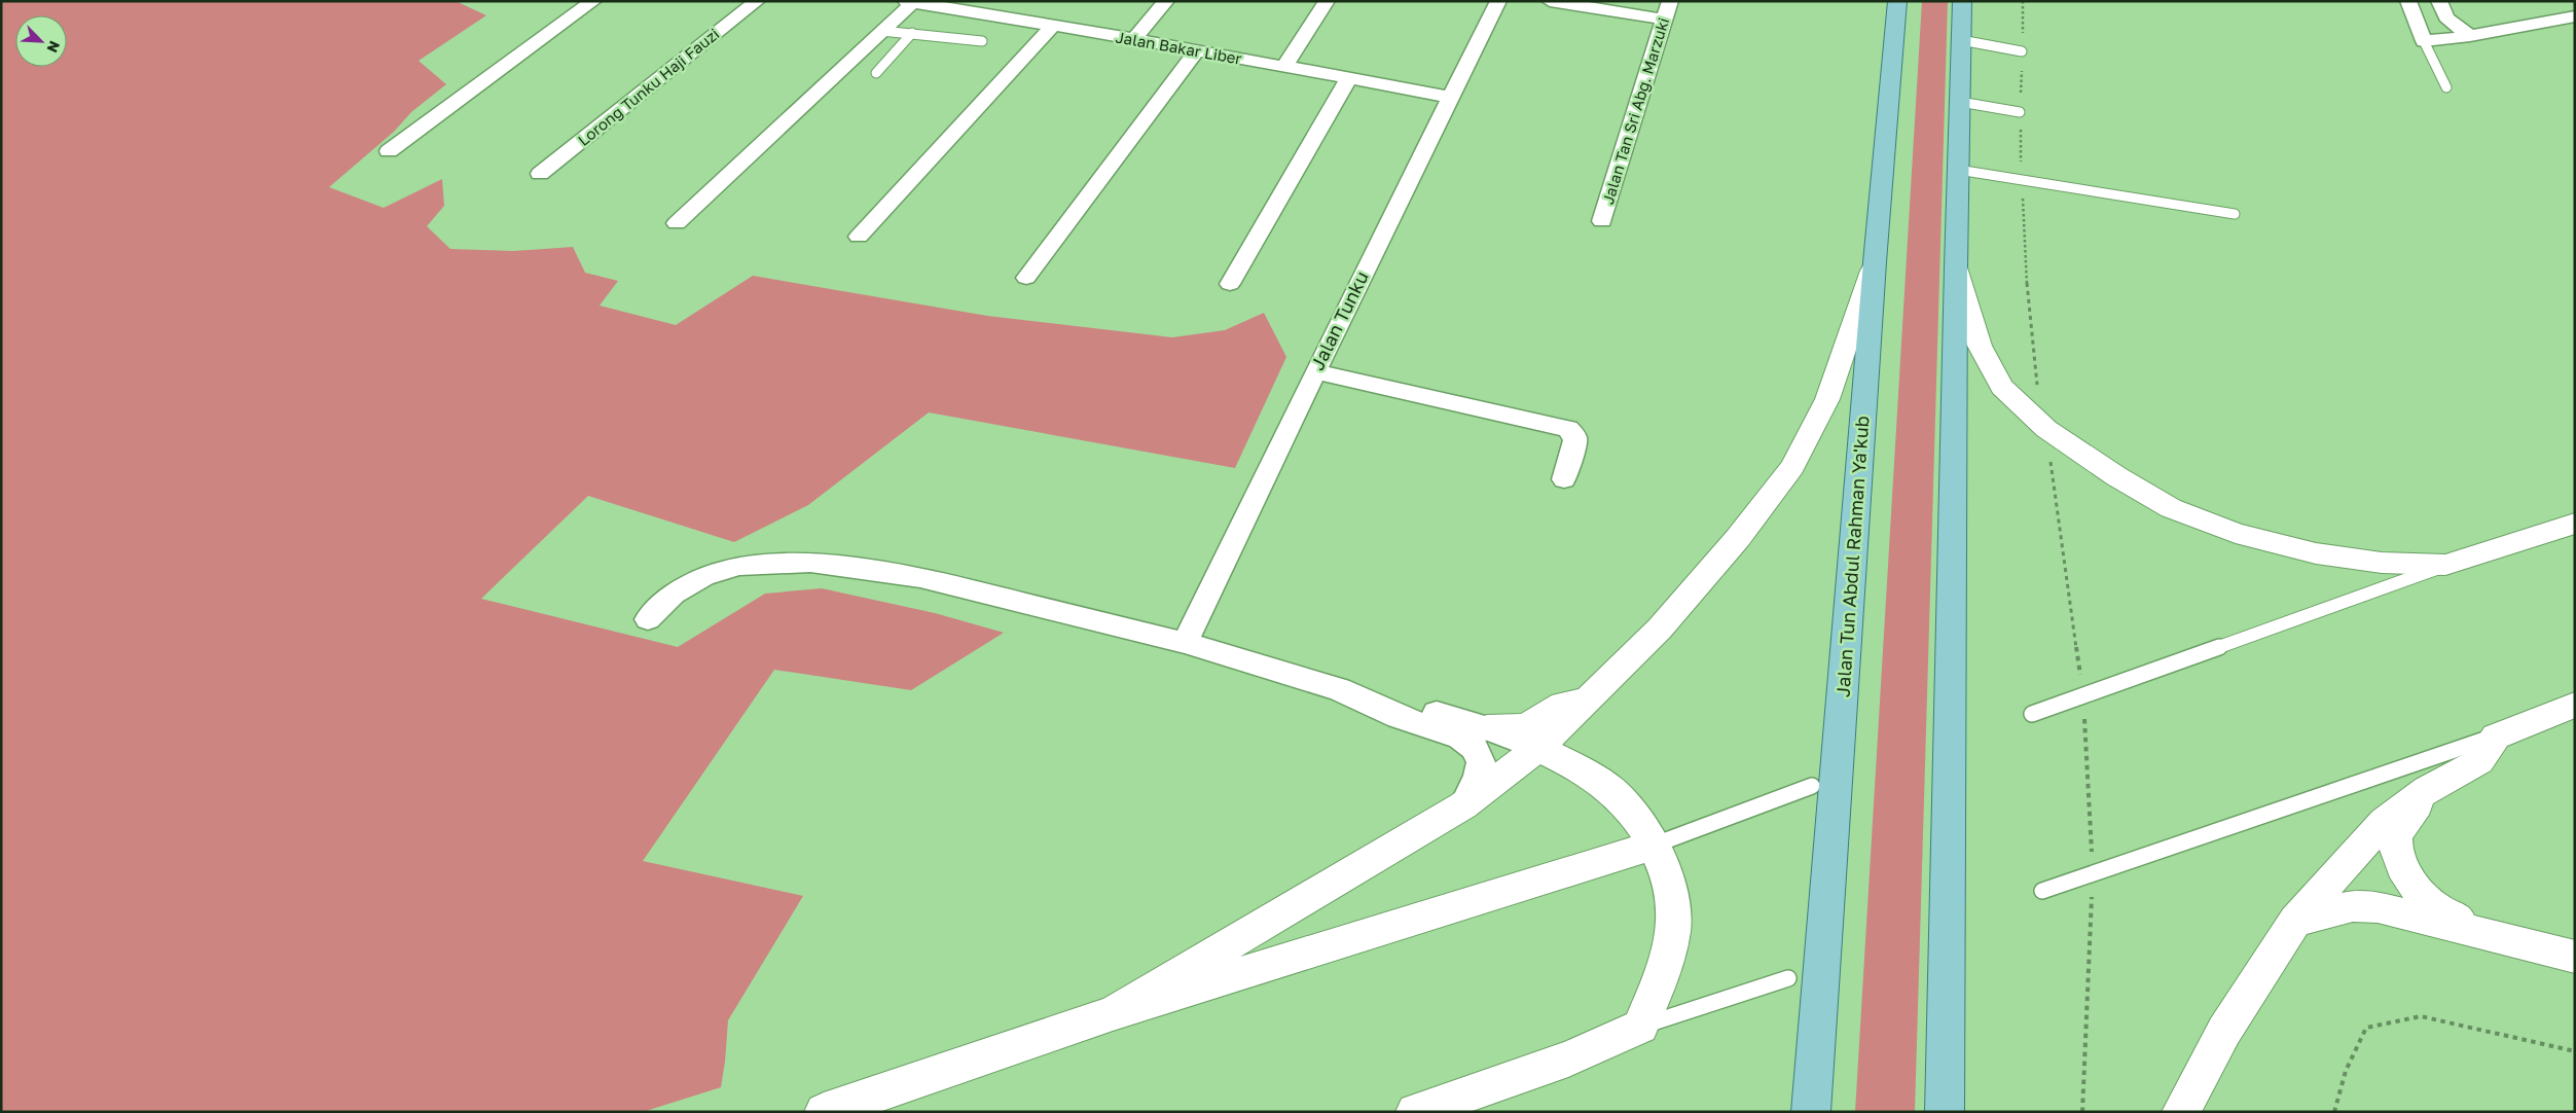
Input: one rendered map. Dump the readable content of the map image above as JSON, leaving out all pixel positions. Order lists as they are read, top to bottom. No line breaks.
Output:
{"streets":{"main road":["Jalan Tun Abdul Rahman Ya'kub"],"street":["Jalan Bakar Liber","Lorong Tunku Haji Fauzi","Jalan Tan Sri Abg. Marzuki","Jalan Tunku"]},"crossings":[["Jalan Bakar Liber","Jalan Tunku"]],"north":"bottom right"}
